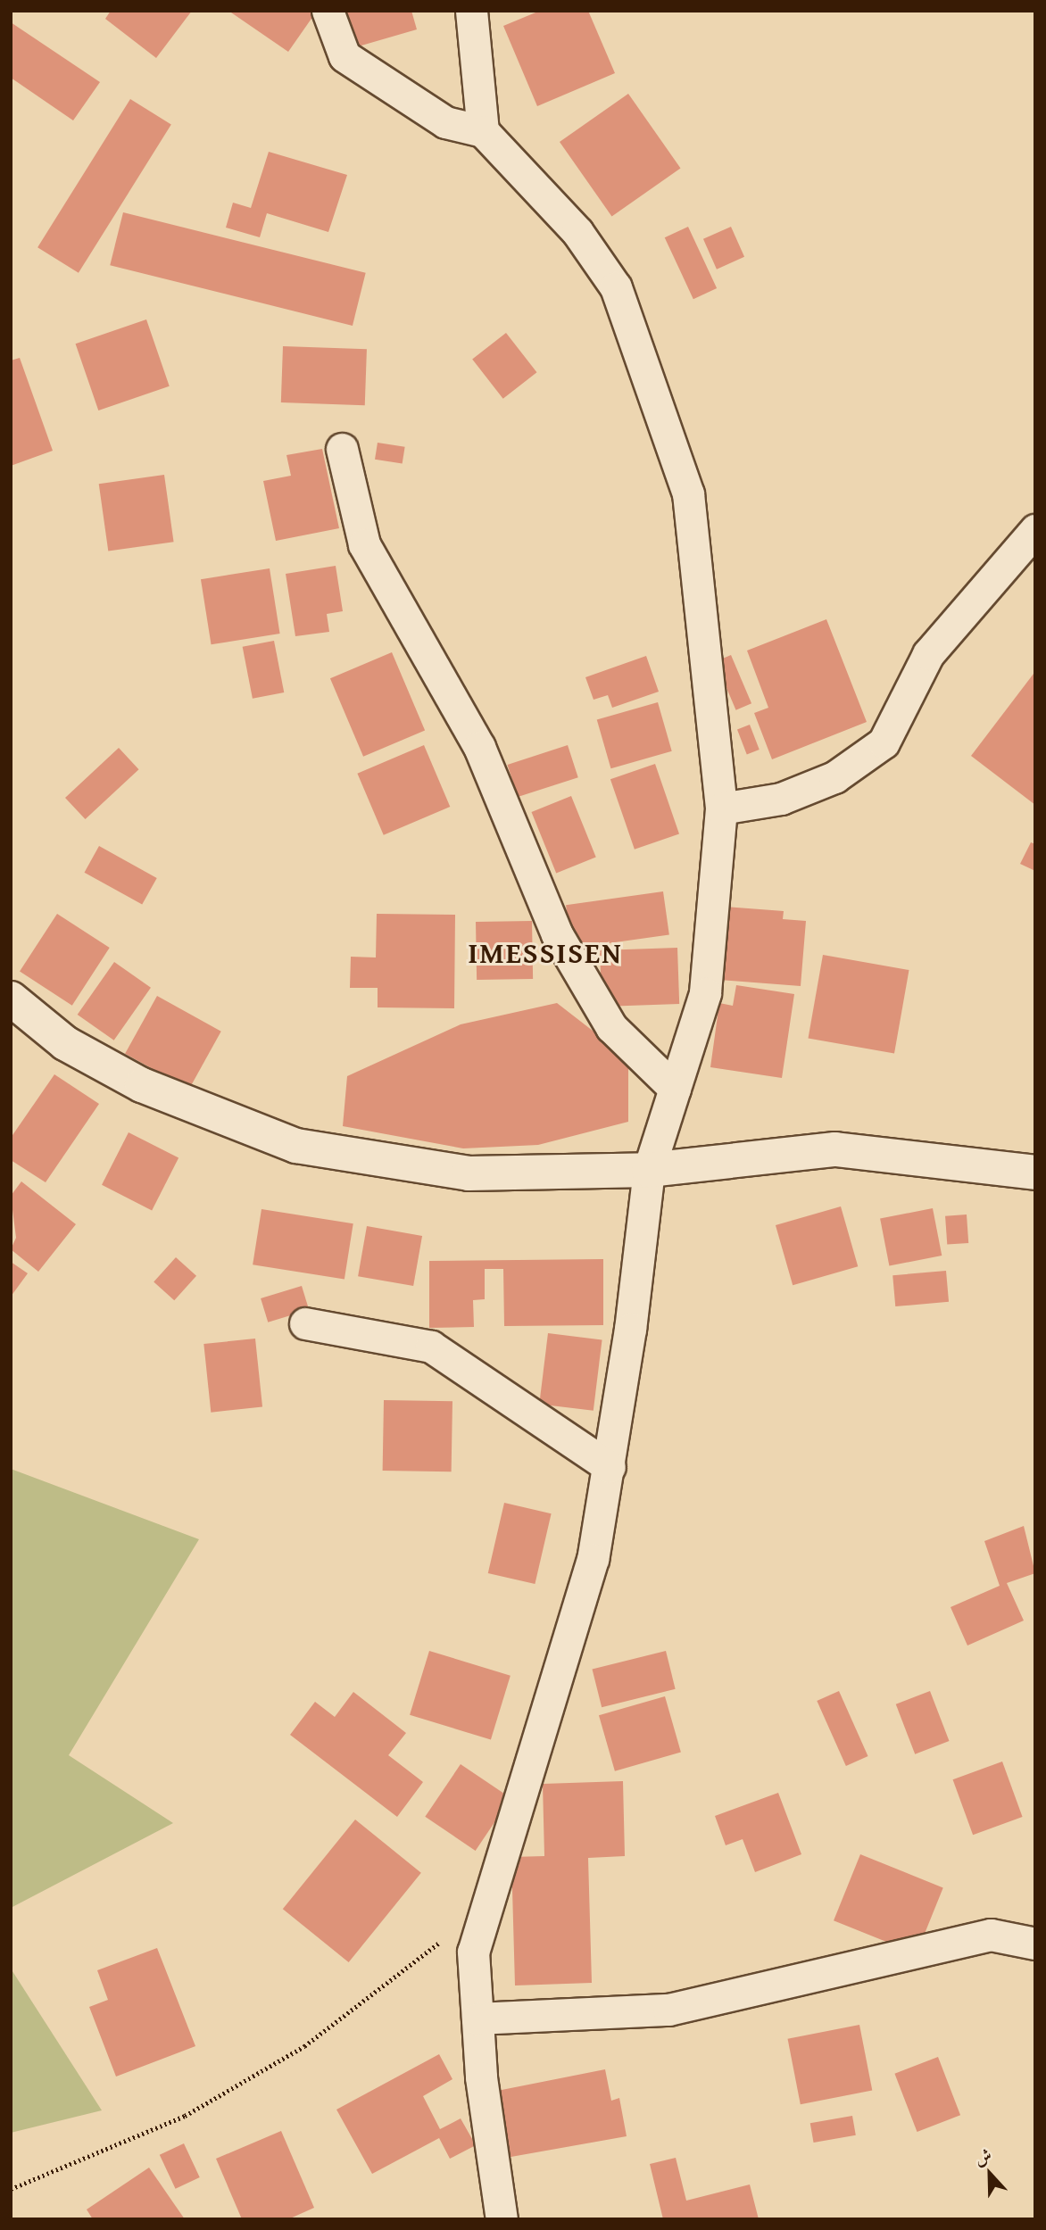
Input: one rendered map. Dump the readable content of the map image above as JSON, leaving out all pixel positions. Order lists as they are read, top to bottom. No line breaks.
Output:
{"districts":["IMESSISEN"],"north":"top"}
